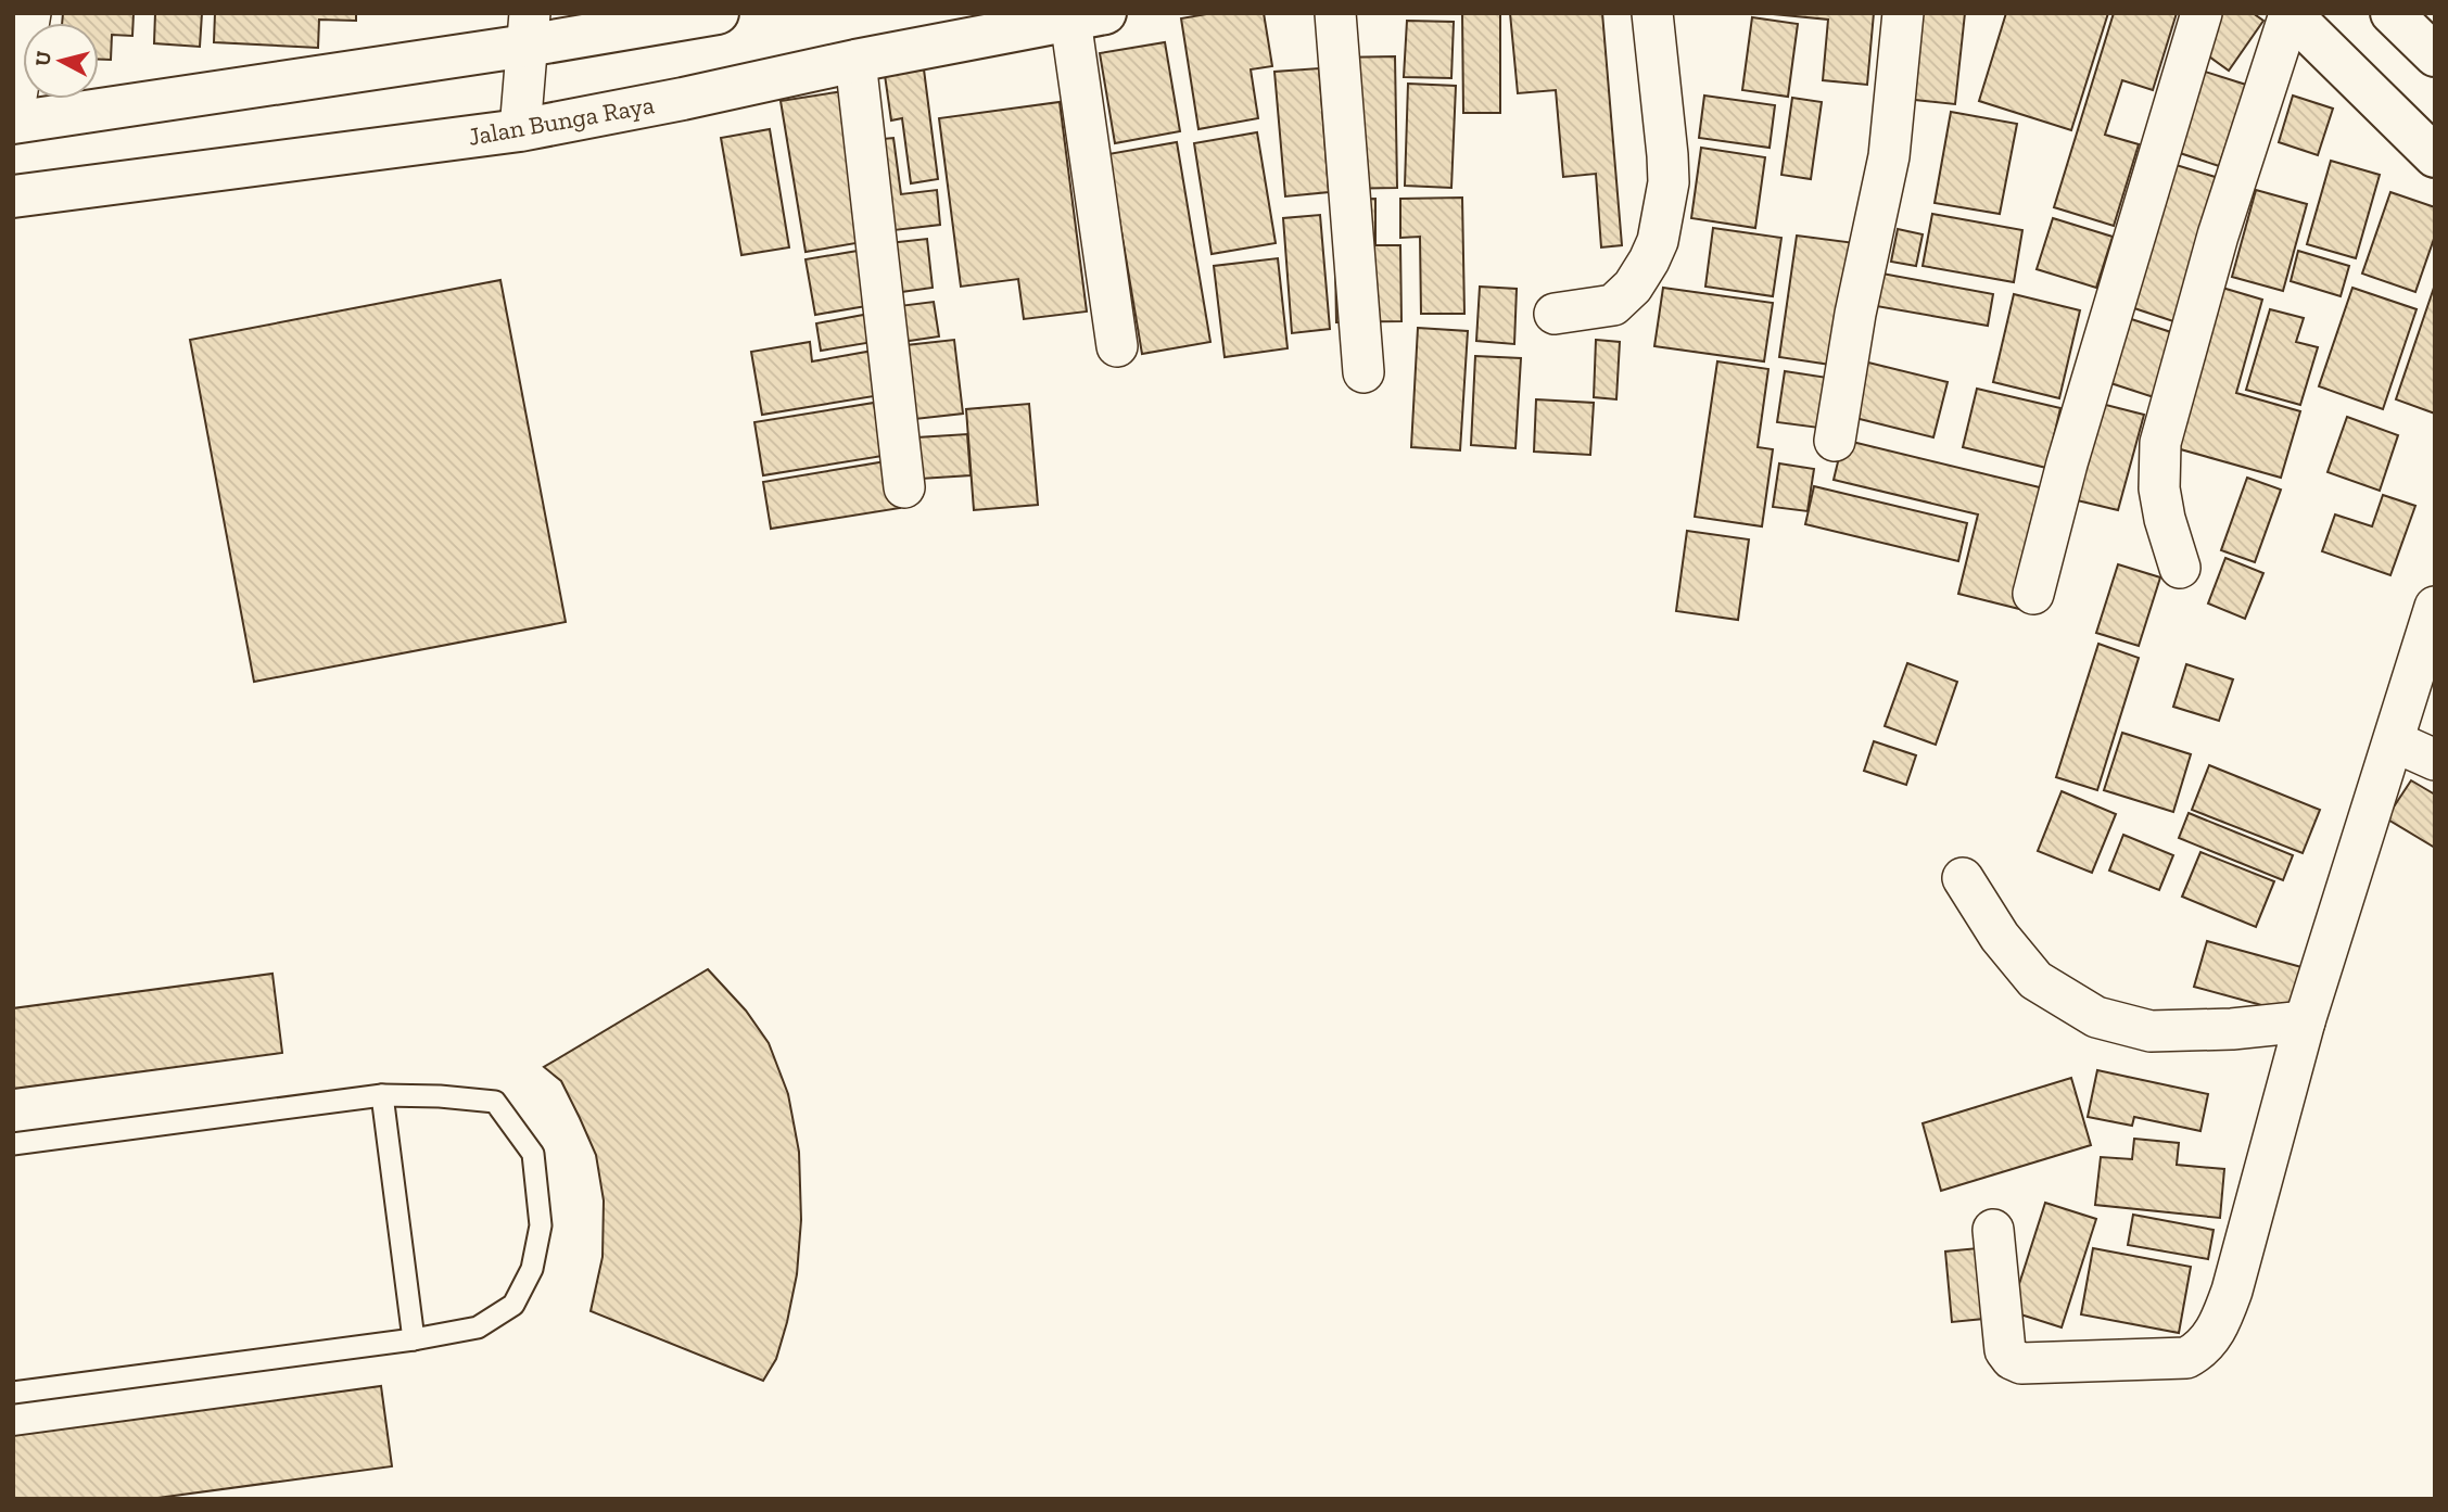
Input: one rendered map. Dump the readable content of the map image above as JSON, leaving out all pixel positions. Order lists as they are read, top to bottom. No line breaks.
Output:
{"streets":{"main road":["Jalan Bunga Raya"]},"north":"left"}
